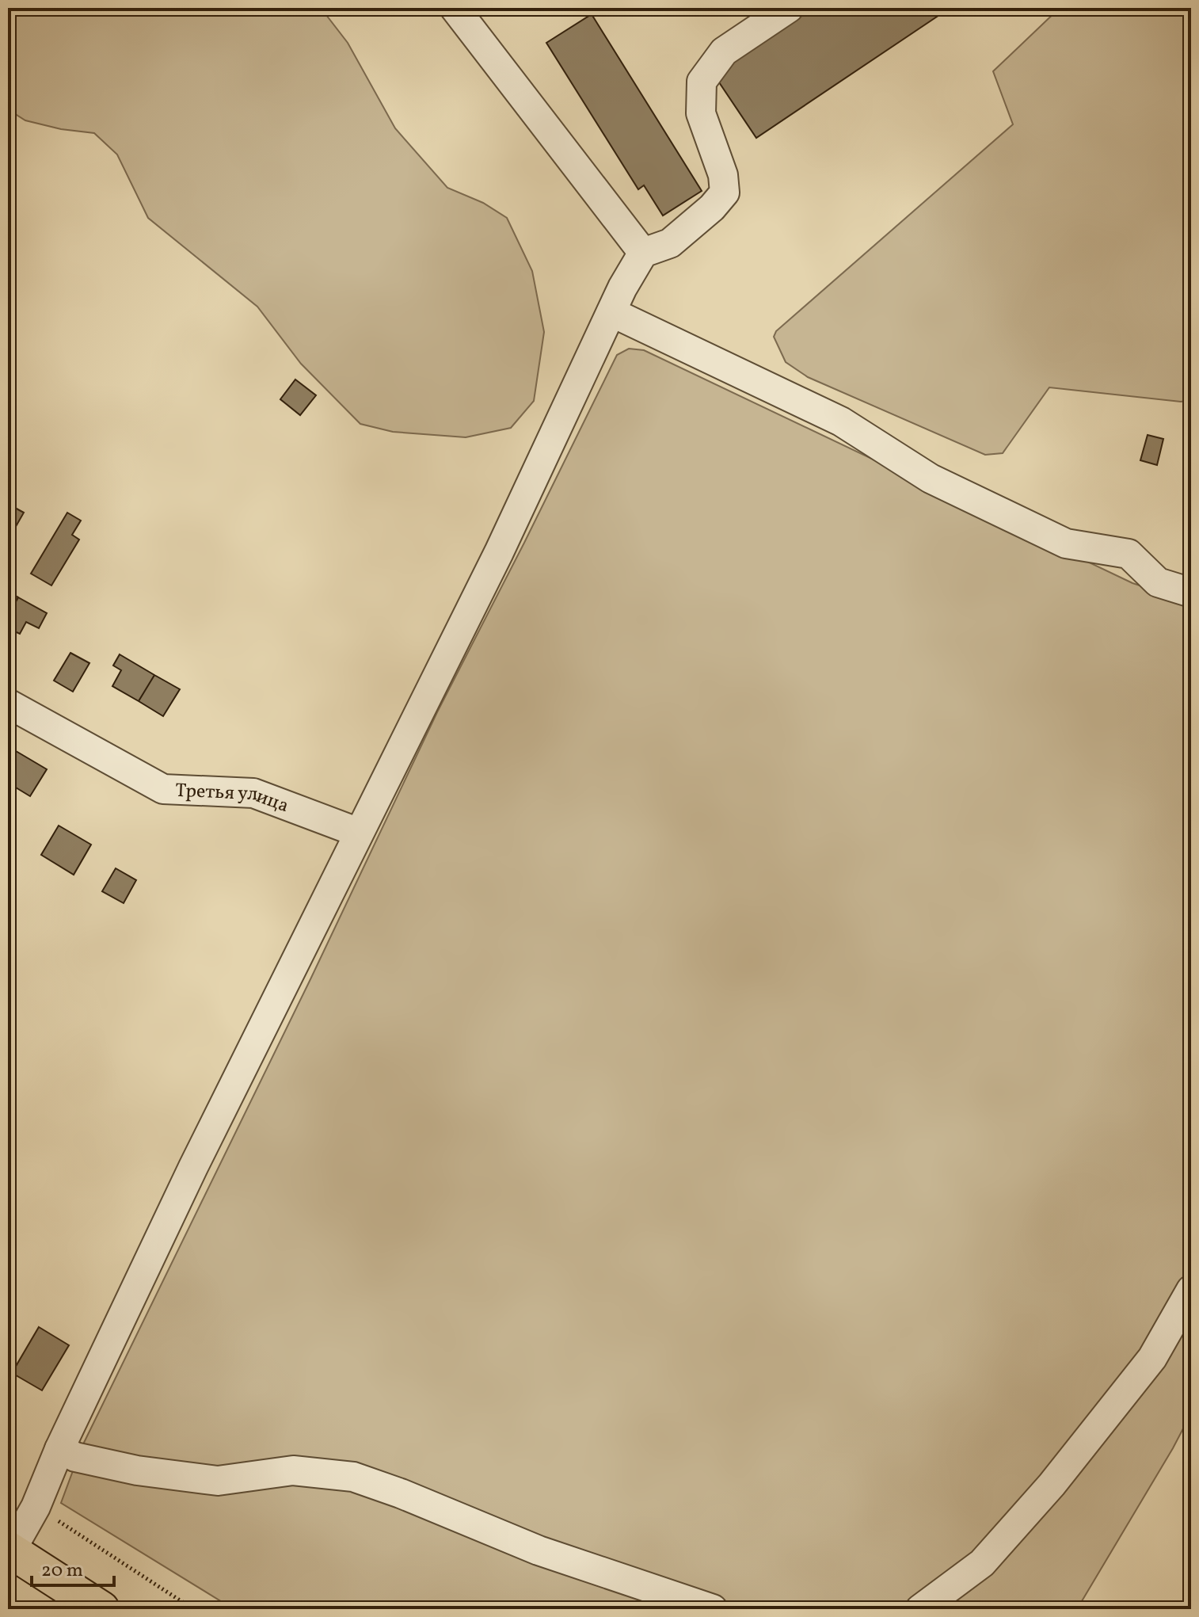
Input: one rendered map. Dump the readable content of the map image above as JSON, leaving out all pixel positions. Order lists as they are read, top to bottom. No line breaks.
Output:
{"streets":{"street":["Третья улица"]},"scale_bar":"20 m"}
